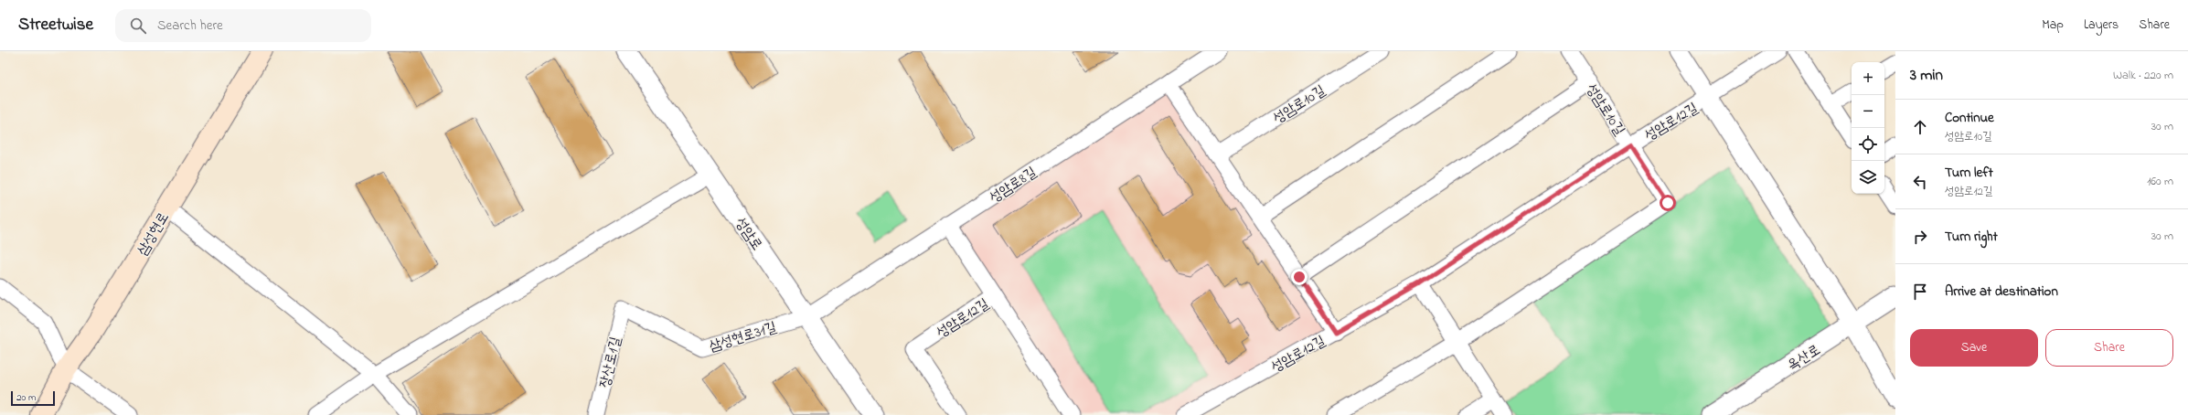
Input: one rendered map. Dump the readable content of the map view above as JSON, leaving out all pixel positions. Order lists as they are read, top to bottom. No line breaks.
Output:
{"streets":{"main road":["삼성현로"],"street":["성암로10길","성암로12길","성암로8길","성암로","삼성현로31길","옥산로","장산로1길"]},"crossings":[["성암로10길","성암로12길"],["성암로8길","성암로"],["성암로8길","삼성현로31길"],["성암로","삼성현로31길"],["삼성현로31길","장산로1길"]],"scale_bar":"20 m","page":{"header":"Streetwise","search":"Search here","nav":["Map","Layers","Share"],"heading":["3 min","Walk · 220 m"],"map_buttons":["+","−"],"list":[["Continue","성암로10길","30 m"],["Turn left","성암로12길","160 m"],["Turn right","30 m"],"Arrive at destination"],"buttons":["Save","Share"],"scale":"20 m"}}
